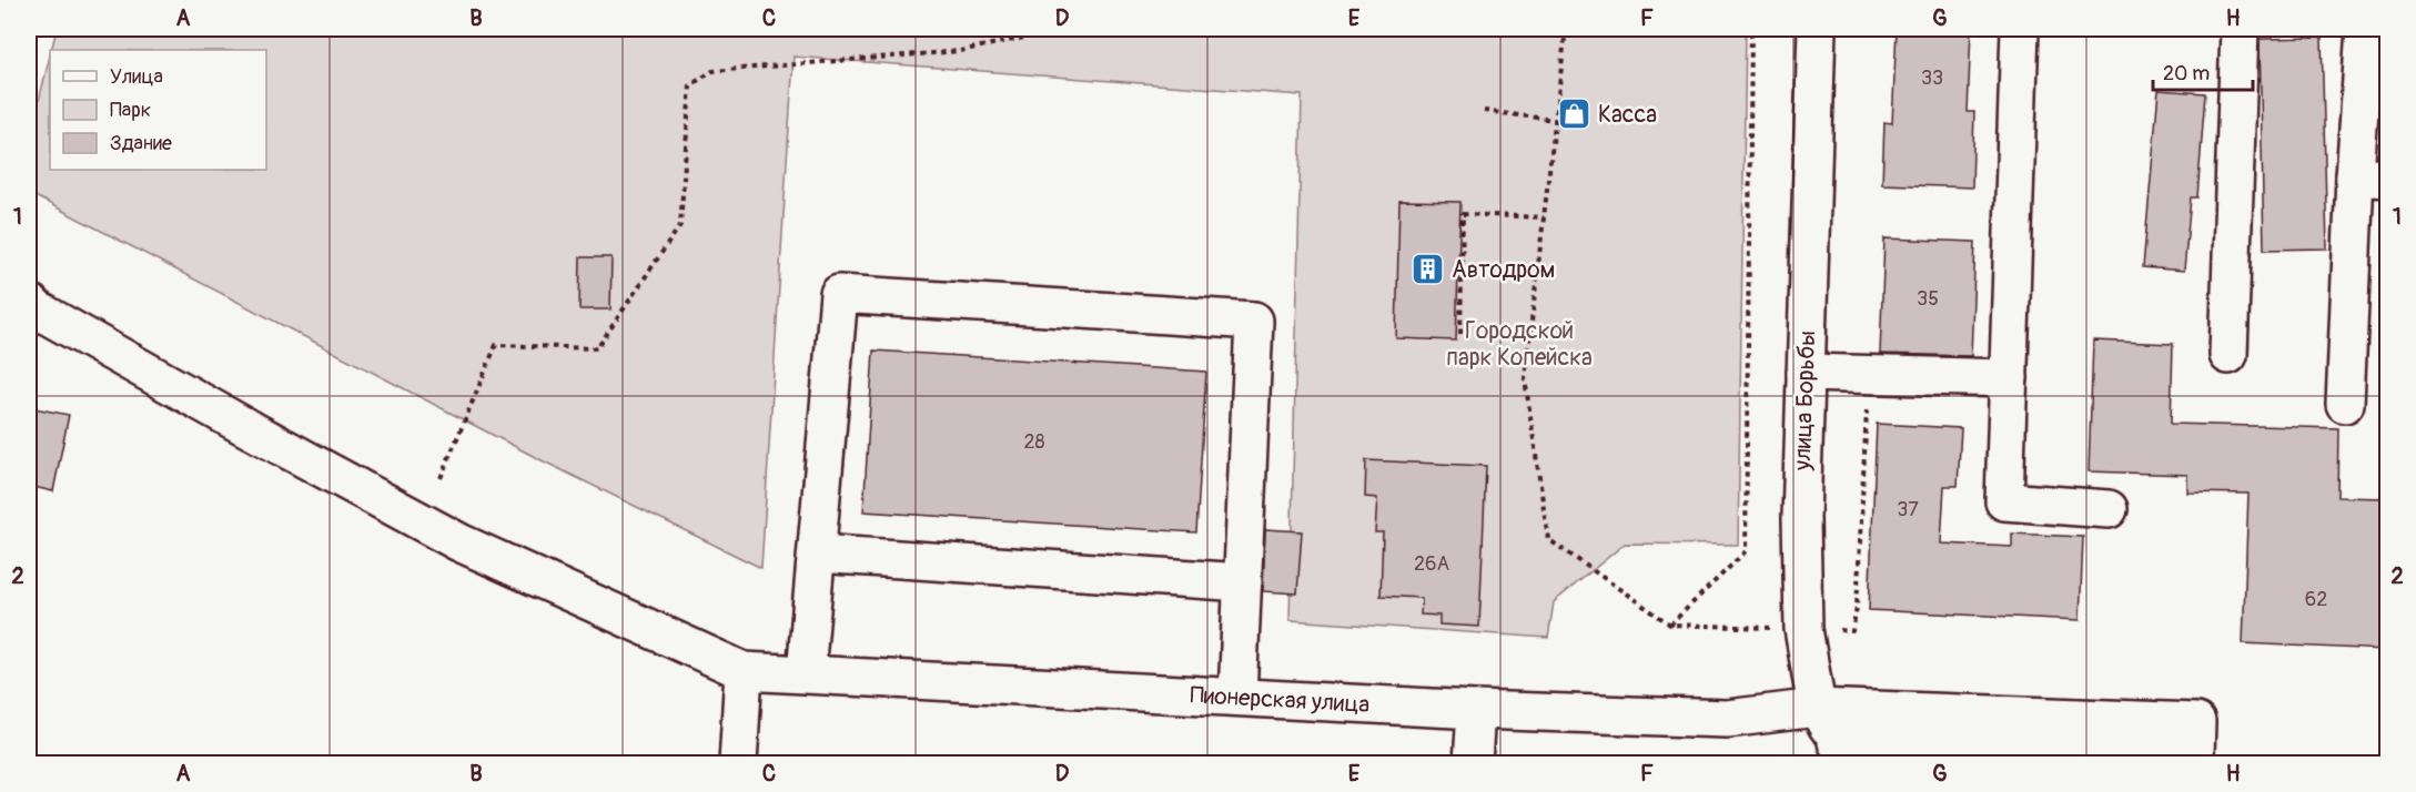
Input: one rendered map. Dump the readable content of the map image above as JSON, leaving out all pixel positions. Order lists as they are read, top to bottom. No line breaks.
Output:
{"streets":{"street":["улица Борьбы","Пионерская улица"]},"crossings":[["улица Борьбы","Пионерская улица"]],"parks":["Городской парк Копейска"],"places":{"shop":["Касса"],"building":["Автодром"]},"house_numbers":["33","35","28","37","26А","62"],"legend":["Улица","Парк","Здание"],"scale_bar":"20 m","grid":{"columns":["A","B","C","D","E","F","G","H"],"rows":["1","2"]}}
